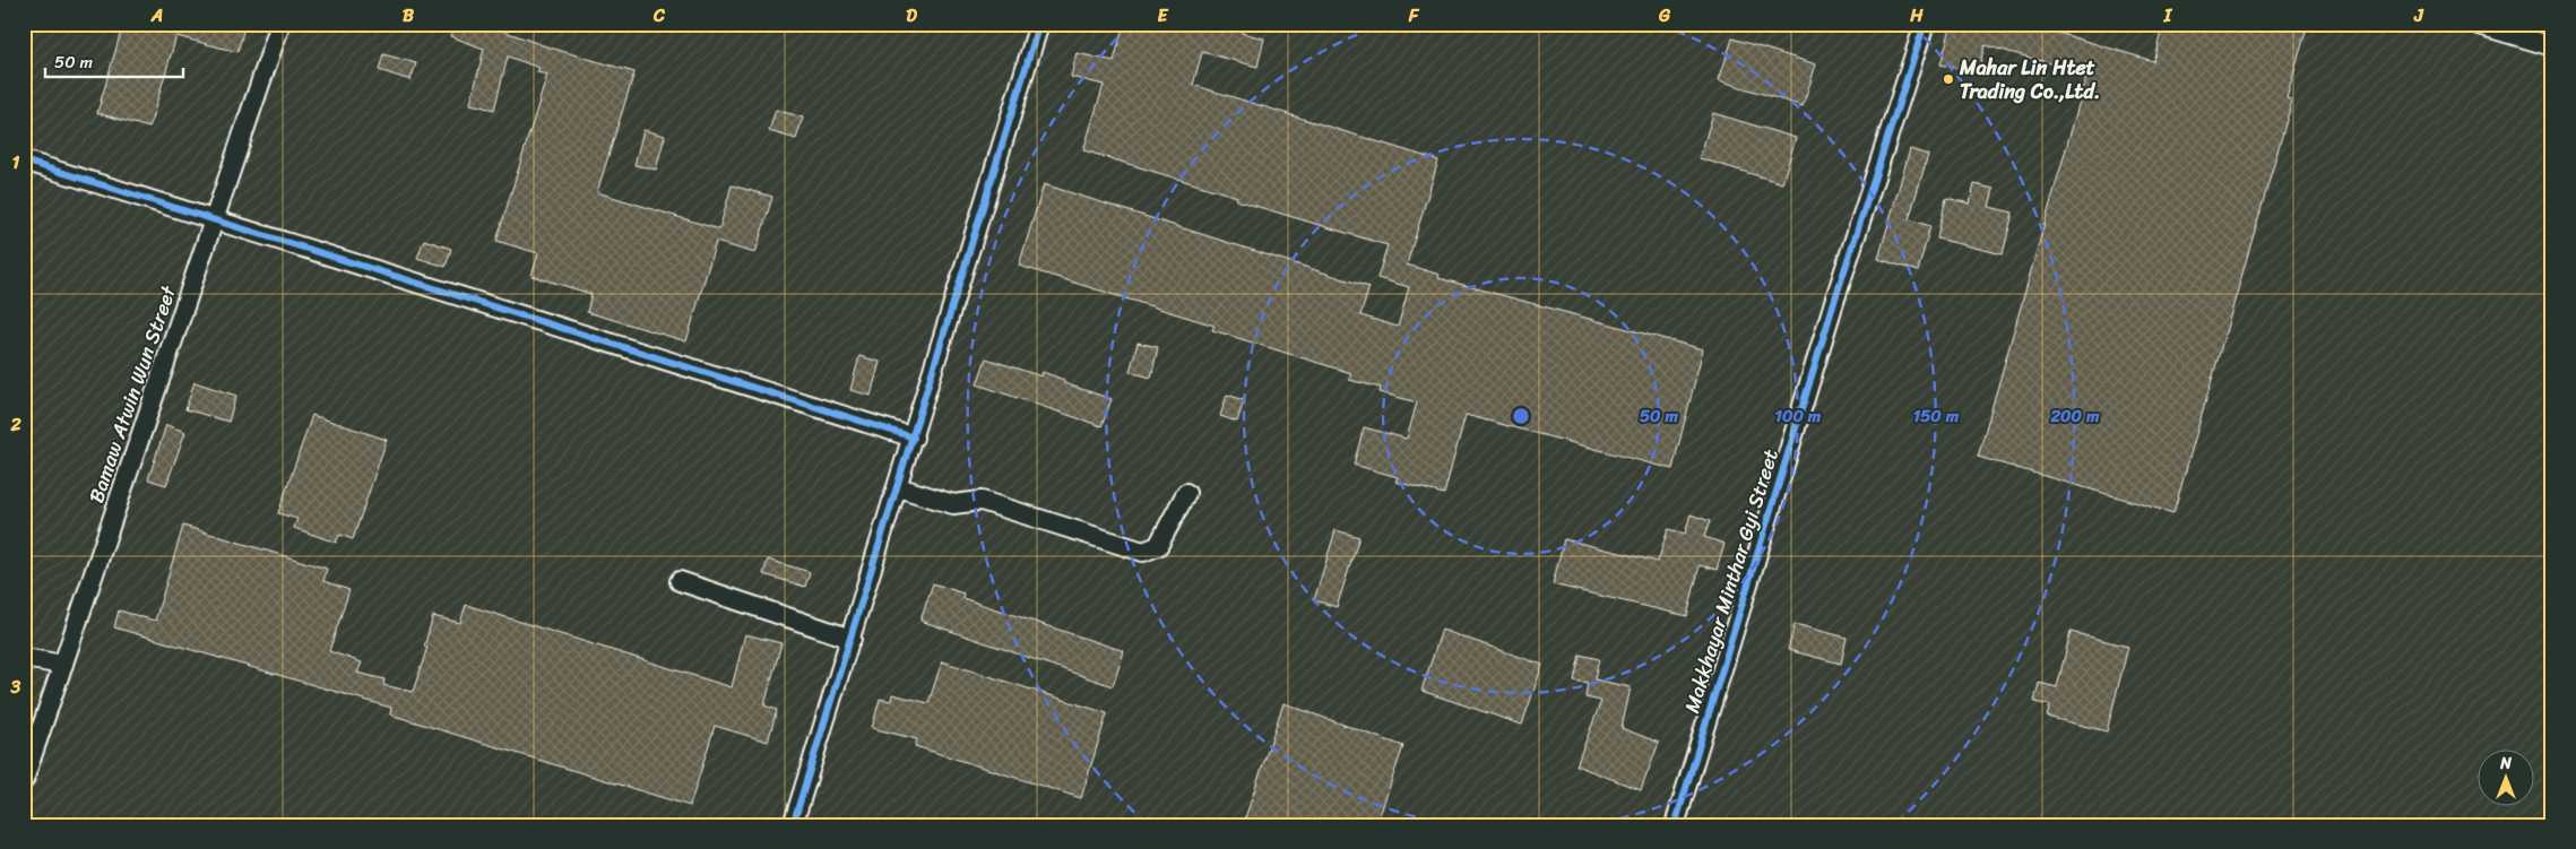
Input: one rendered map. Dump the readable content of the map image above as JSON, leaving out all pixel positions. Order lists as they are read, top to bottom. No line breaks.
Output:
{"streets":{"street":["Bamaw Atwin Wun Street","Makkhayar Minthar Gyi Street"]},"places":["Mahar Lin Htet Trading Co.,Ltd."],"scale_bar":"50 m","north":"top","grid":{"columns":["A","B","C","D","E","F","G","H","I","J"],"rows":["1","2","3"]},"rings":["50 m","100 m","150 m","200 m"]}
